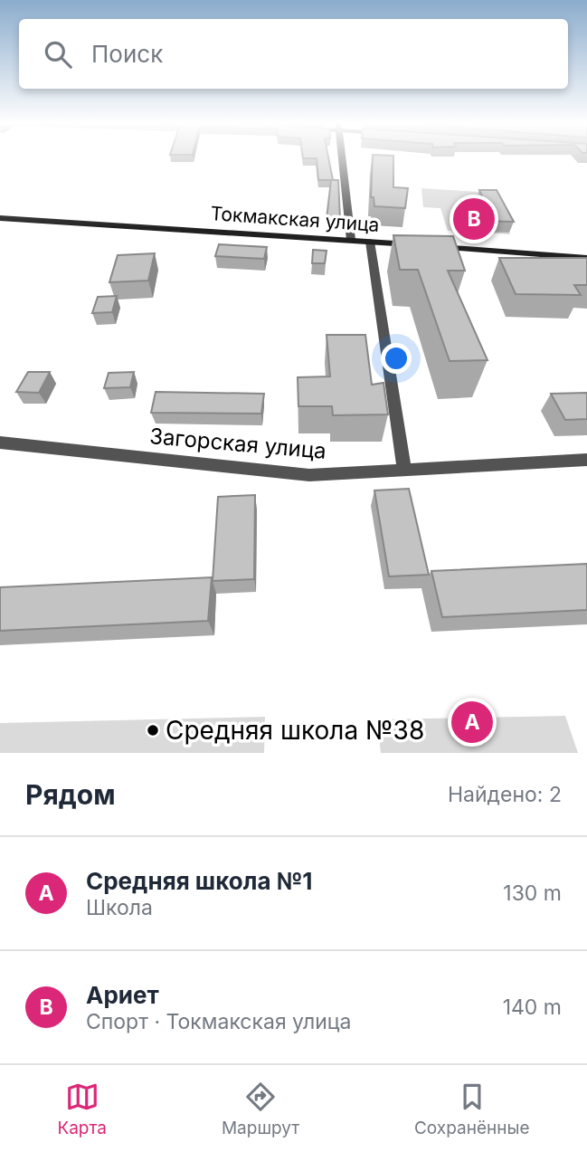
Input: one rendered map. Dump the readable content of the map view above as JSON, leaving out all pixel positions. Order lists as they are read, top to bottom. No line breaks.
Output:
{"streets":{"main road":["Токмакская улица"],"street":["Загорская улица"]},"places":["Средняя школа №38"],"page":{"search":"Поиск","pins":["B","A"],"heading":["Рядом","Найдено: 2"],"list":[{"mark":"A","name":"Средняя школа №1","note":"Школа","value":"130 m"},{"mark":"B","name":"Ариет","note":"Спорт · Токмакская улица","value":"140 m"}],"nav":["Карта","Маршрут","Сохранённые"]}}
